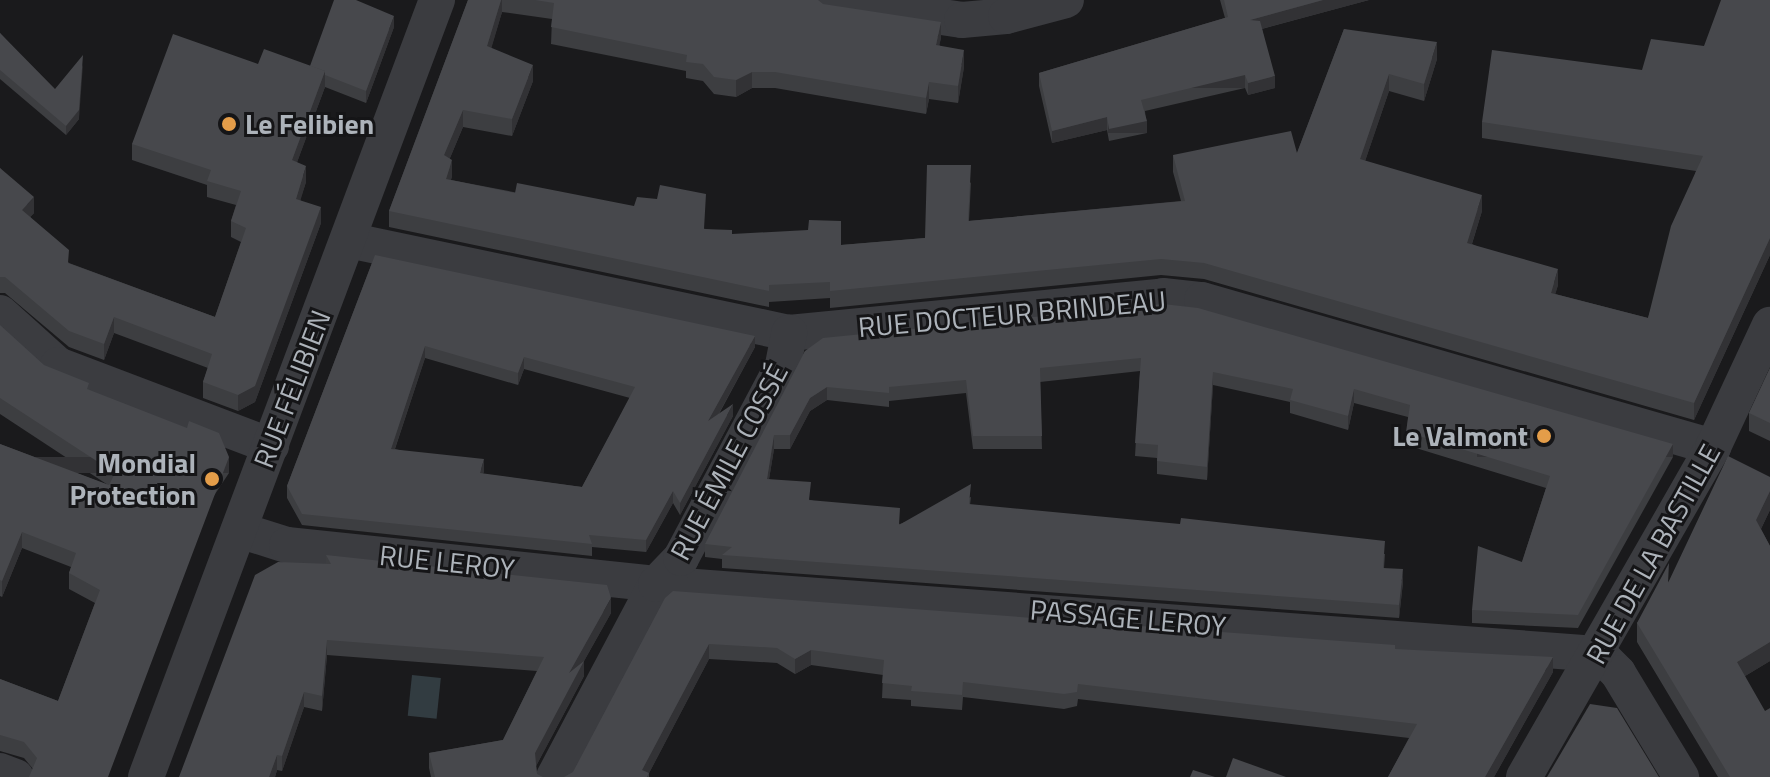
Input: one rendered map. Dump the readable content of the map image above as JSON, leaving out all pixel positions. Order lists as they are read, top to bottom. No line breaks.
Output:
{"streets":{"street":["RUE DOCTEUR BRINDEAU","RUE FÉLIBIEN","RUE ÉMILE COSSÉ","RUE DE LA BASTILLE","RUE LEROY","PASSAGE LEROY"]},"crossings":[["RUE DOCTEUR BRINDEAU","RUE FÉLIBIEN"],["RUE DOCTEUR BRINDEAU","RUE ÉMILE COSSÉ"],["RUE DOCTEUR BRINDEAU","RUE DE LA BASTILLE"],["RUE FÉLIBIEN","RUE LEROY"],["RUE ÉMILE COSSÉ","RUE LEROY"],["RUE ÉMILE COSSÉ","PASSAGE LEROY"],["RUE DE LA BASTILLE","PASSAGE LEROY"],["RUE LEROY","PASSAGE LEROY"]],"places":["Le Felibien","Le Valmont","Mondial Protection"]}
